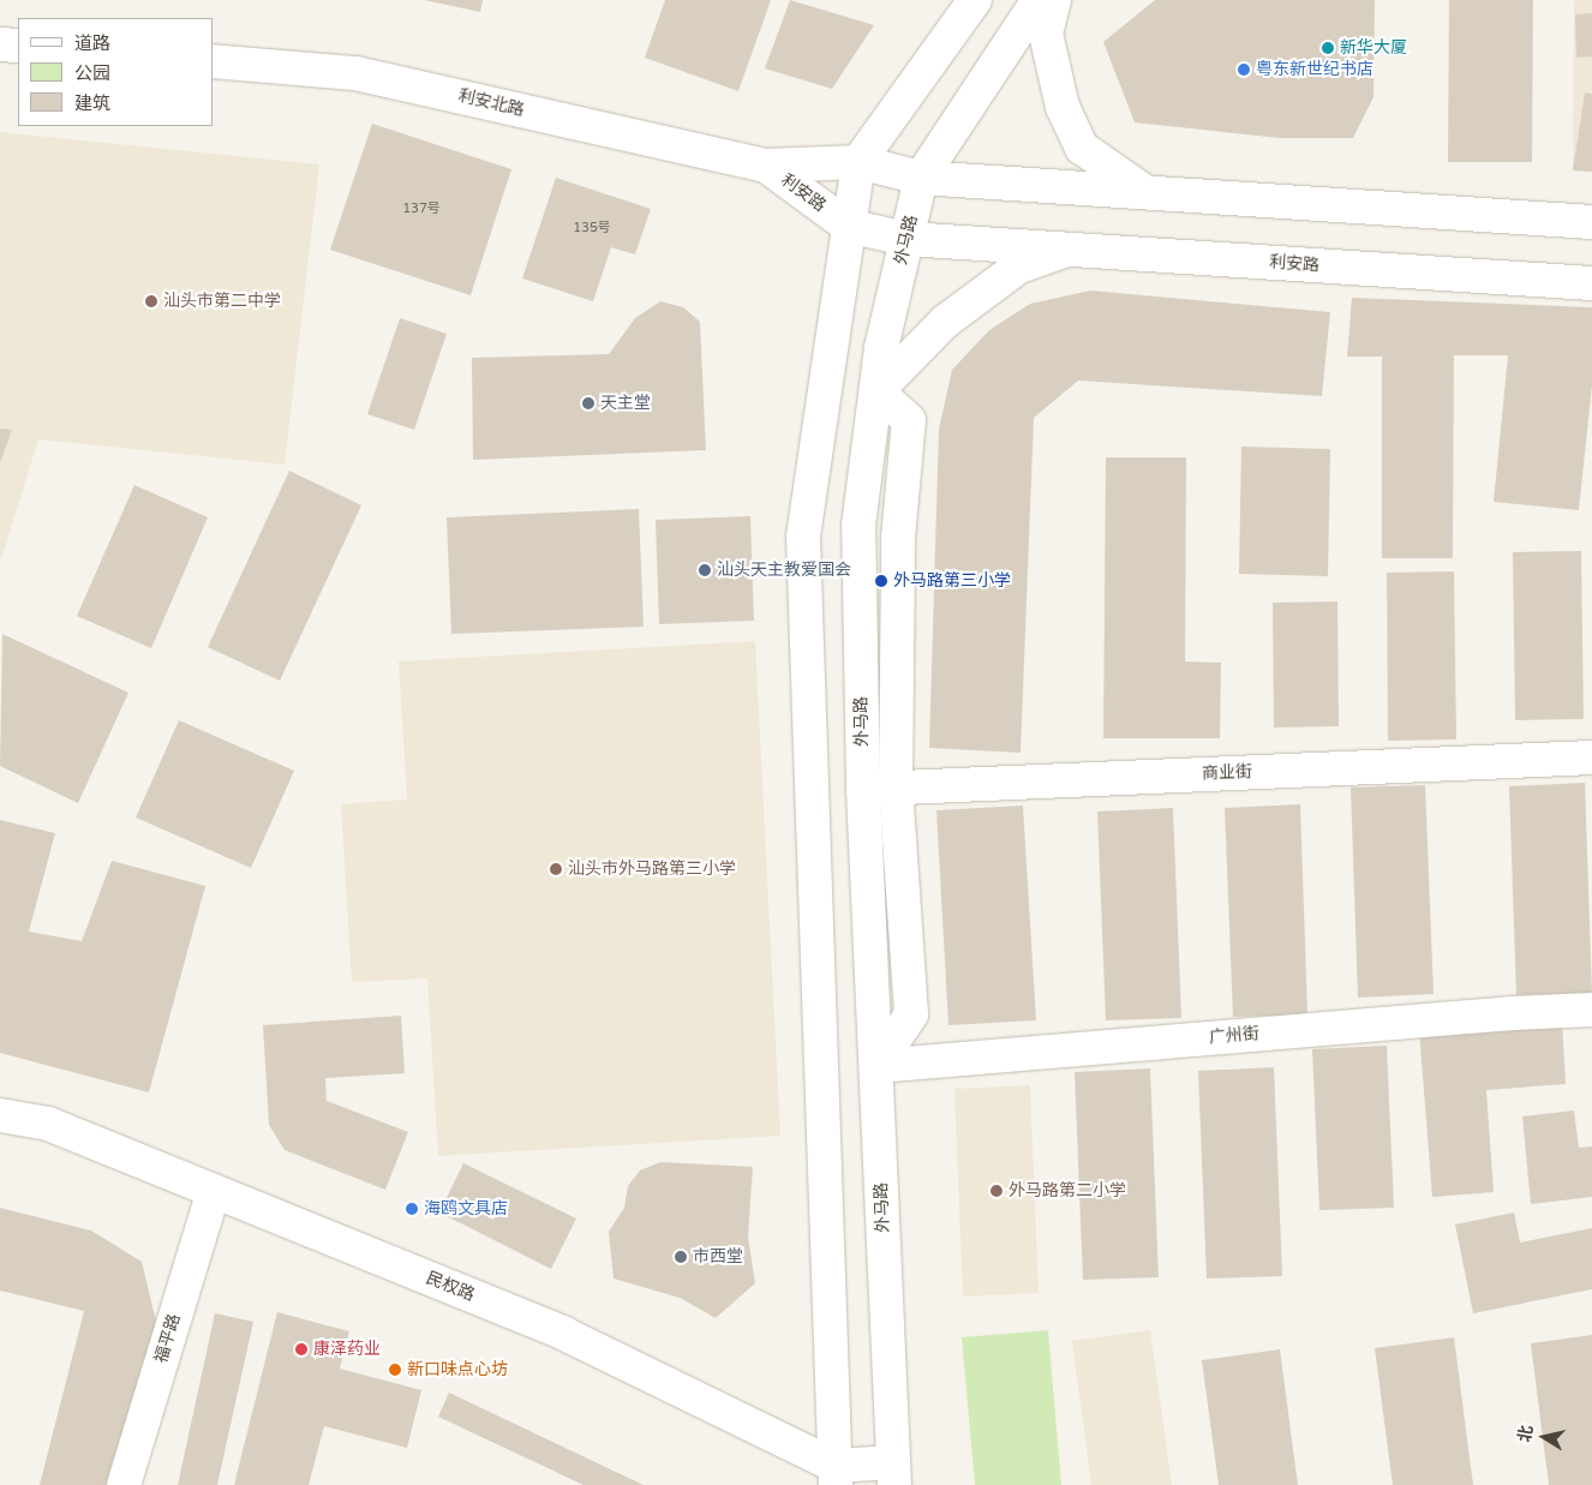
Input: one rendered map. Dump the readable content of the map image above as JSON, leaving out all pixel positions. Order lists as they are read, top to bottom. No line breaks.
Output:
{"streets":{"street":["利安北路","利安路","外马路","商业街","广州街","民权路","福平路"]},"crossings":[["利安北路","利安路"],["利安路","外马路"],["外马路","商业街"],["外马路","广州街"],["外马路","民权路"],["民权路","福平路"]],"places":["新华大厦","粤东新世纪书店","汕头市第二中学","天主堂","汕头天主教爱国会","外马路第三小学","汕头市外马路第三小学","外马路第二小学","海鸥文具店","市西堂","康泽药业","新口味点心坊"],"house_numbers":["137号","135号"],"legend":["道路","公园","建筑"],"north":"left"}
